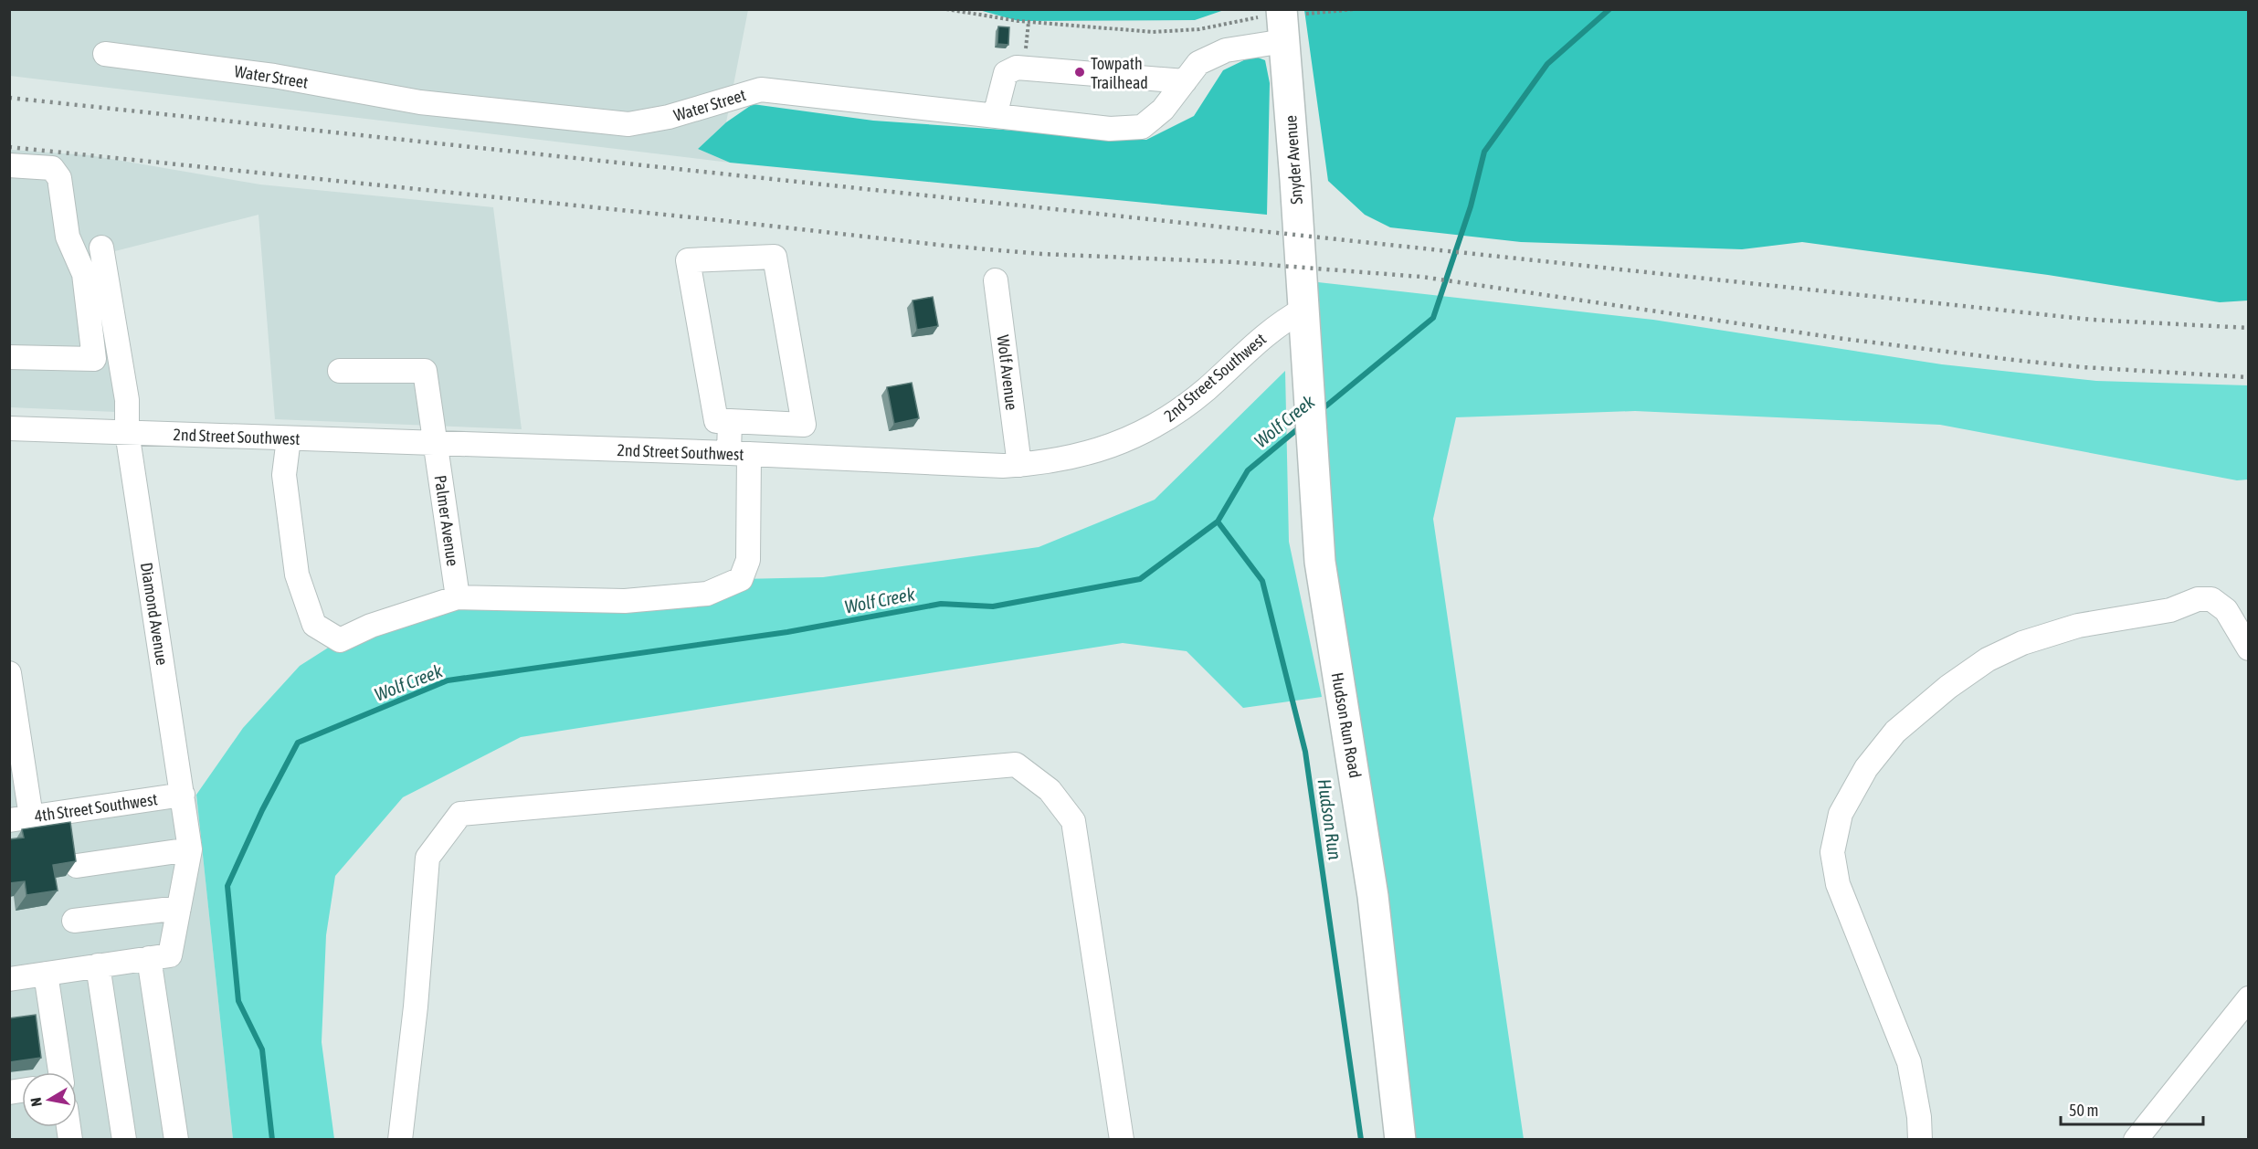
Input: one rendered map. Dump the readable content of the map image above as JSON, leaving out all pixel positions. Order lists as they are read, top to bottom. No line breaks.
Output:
{"streets":{"main road":["Snyder Avenue","Hudson Run Road"],"street":["Water Street","Wolf Avenue","2nd Street Southwest","Palmer Avenue","Diamond Avenue","4th Street Southwest"]},"crossings":[["Water Street","Snyder Avenue"],["Snyder Avenue","2nd Street Southwest"],["Snyder Avenue","Hudson Run Road"],["Wolf Avenue","2nd Street Southwest"],["2nd Street Southwest","Palmer Avenue"],["2nd Street Southwest","Diamond Avenue"],["2nd Street Southwest","Hudson Run Road"],["Diamond Avenue","4th Street Southwest"]],"water":["Wolf Creek","Hudson Run"],"places":["Towpath Trailhead"],"scale_bar":"50 m","north":"left"}
